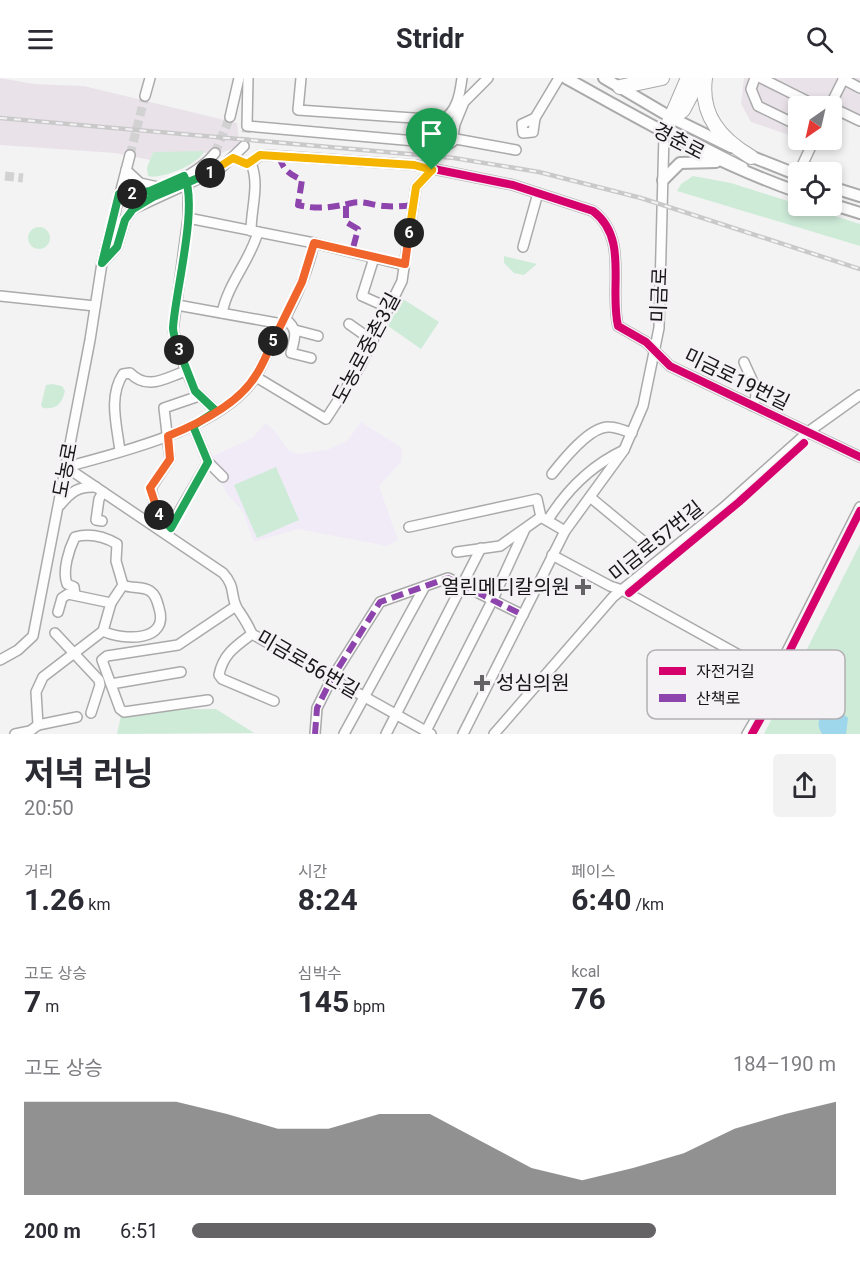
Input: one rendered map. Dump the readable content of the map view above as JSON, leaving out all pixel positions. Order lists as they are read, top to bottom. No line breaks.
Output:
{"streets":{"main road":["경춘로"],"street":["미금로","도농로중촌3길","미금로19번길","도농로","미금로57번길","미금로56번길"]},"crossings":[["경춘로","미금로"],["미금로","미금로19번길"],["미금로19번길","미금로57번길"],["도농로","미금로56번길"]],"places":{"health":["열린메디칼의원","성심의원"]},"legend":["자전거길","산책로"],"north":"bottom left","page":{"header":"Stridr","pins":["1","2","6","5","3","4"],"heading":["저녁 러닝","20:50"],"stats":[["거리","1.26 km"],["시간","8:24"],["페이스","6:40 /km"],["고도 상승","7 m"],["심박수","145 bpm"],["kcal","76"]],"chart":["고도 상승","184–190 m"],"list":[{"name":"200 m","note":"6:51"}]}}
